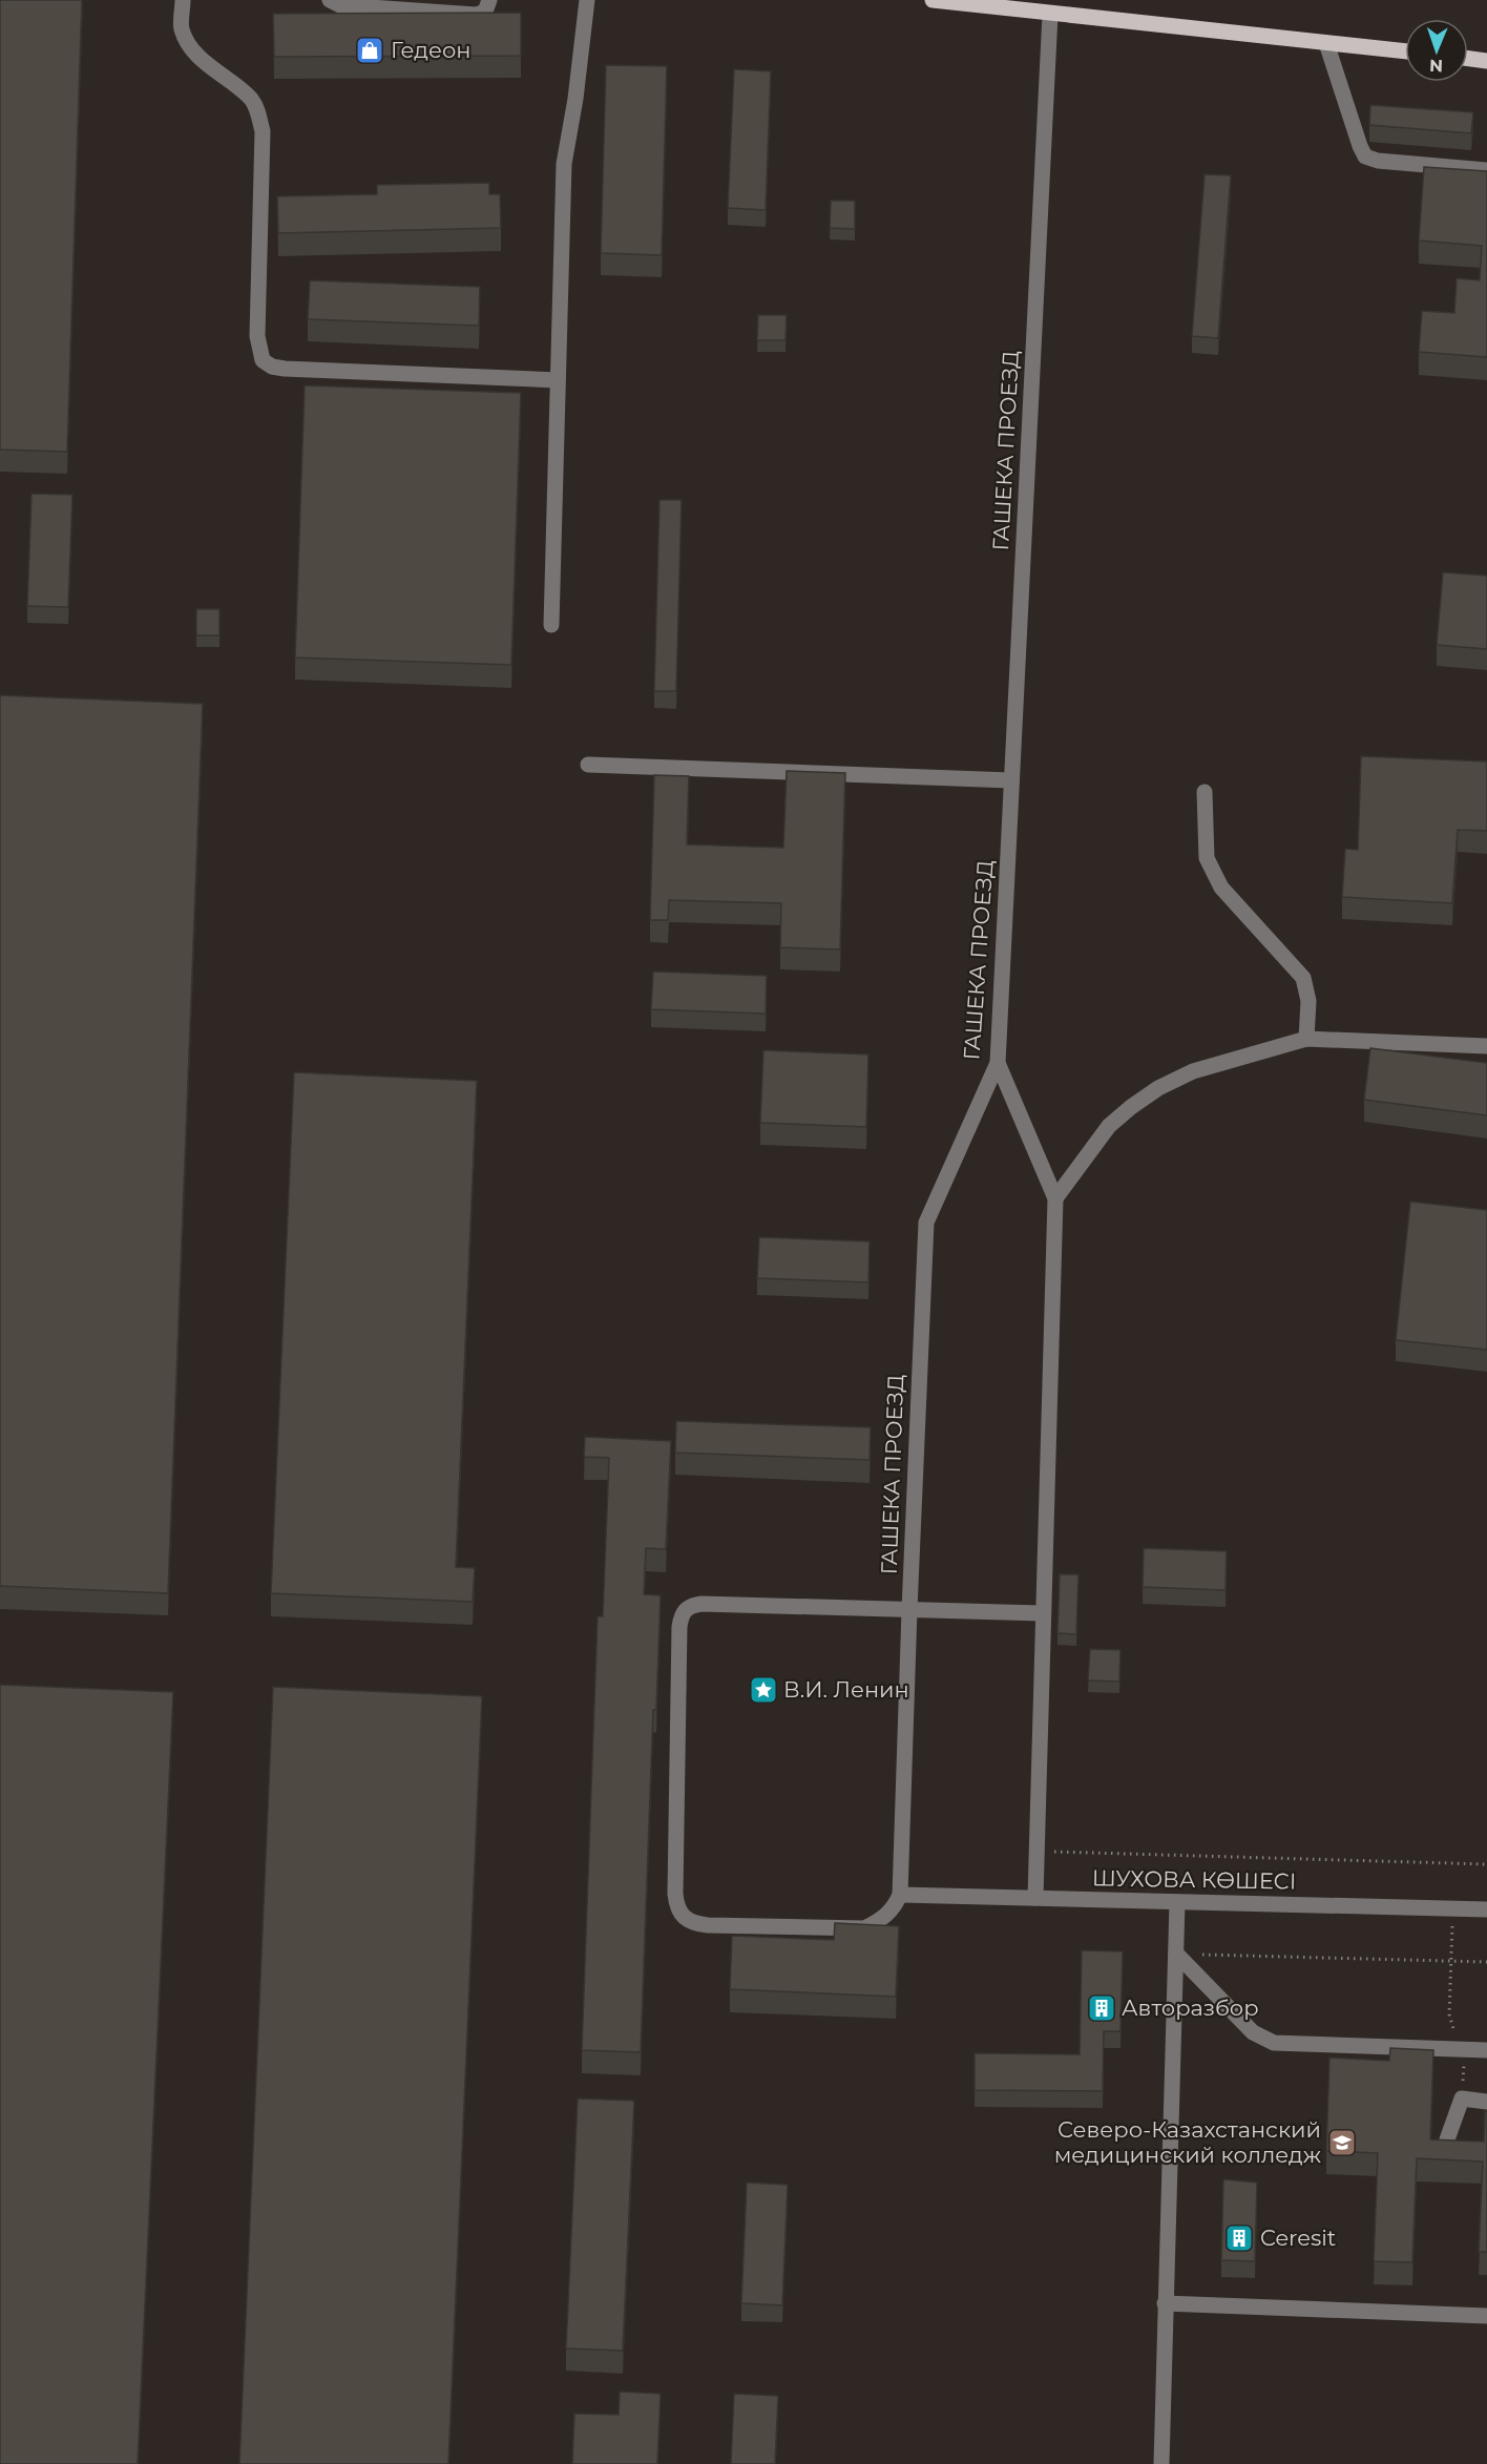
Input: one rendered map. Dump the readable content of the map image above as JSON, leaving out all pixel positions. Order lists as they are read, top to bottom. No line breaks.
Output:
{"streets":{"street":["ГАШЕКА ПРОЕЗД","ШУХОВА КӨШЕСІ"]},"crossings":[["ГАШЕКА ПРОЕЗД","ШУХОВА КӨШЕСІ"]],"places":{"shop":["Гедеон"],"place":["В.И. Ленин"],"building":["Авторазбор","Ceresit"],"school or university":["Северо-Казахстанский медицинский колледж"]},"north":"bottom"}
